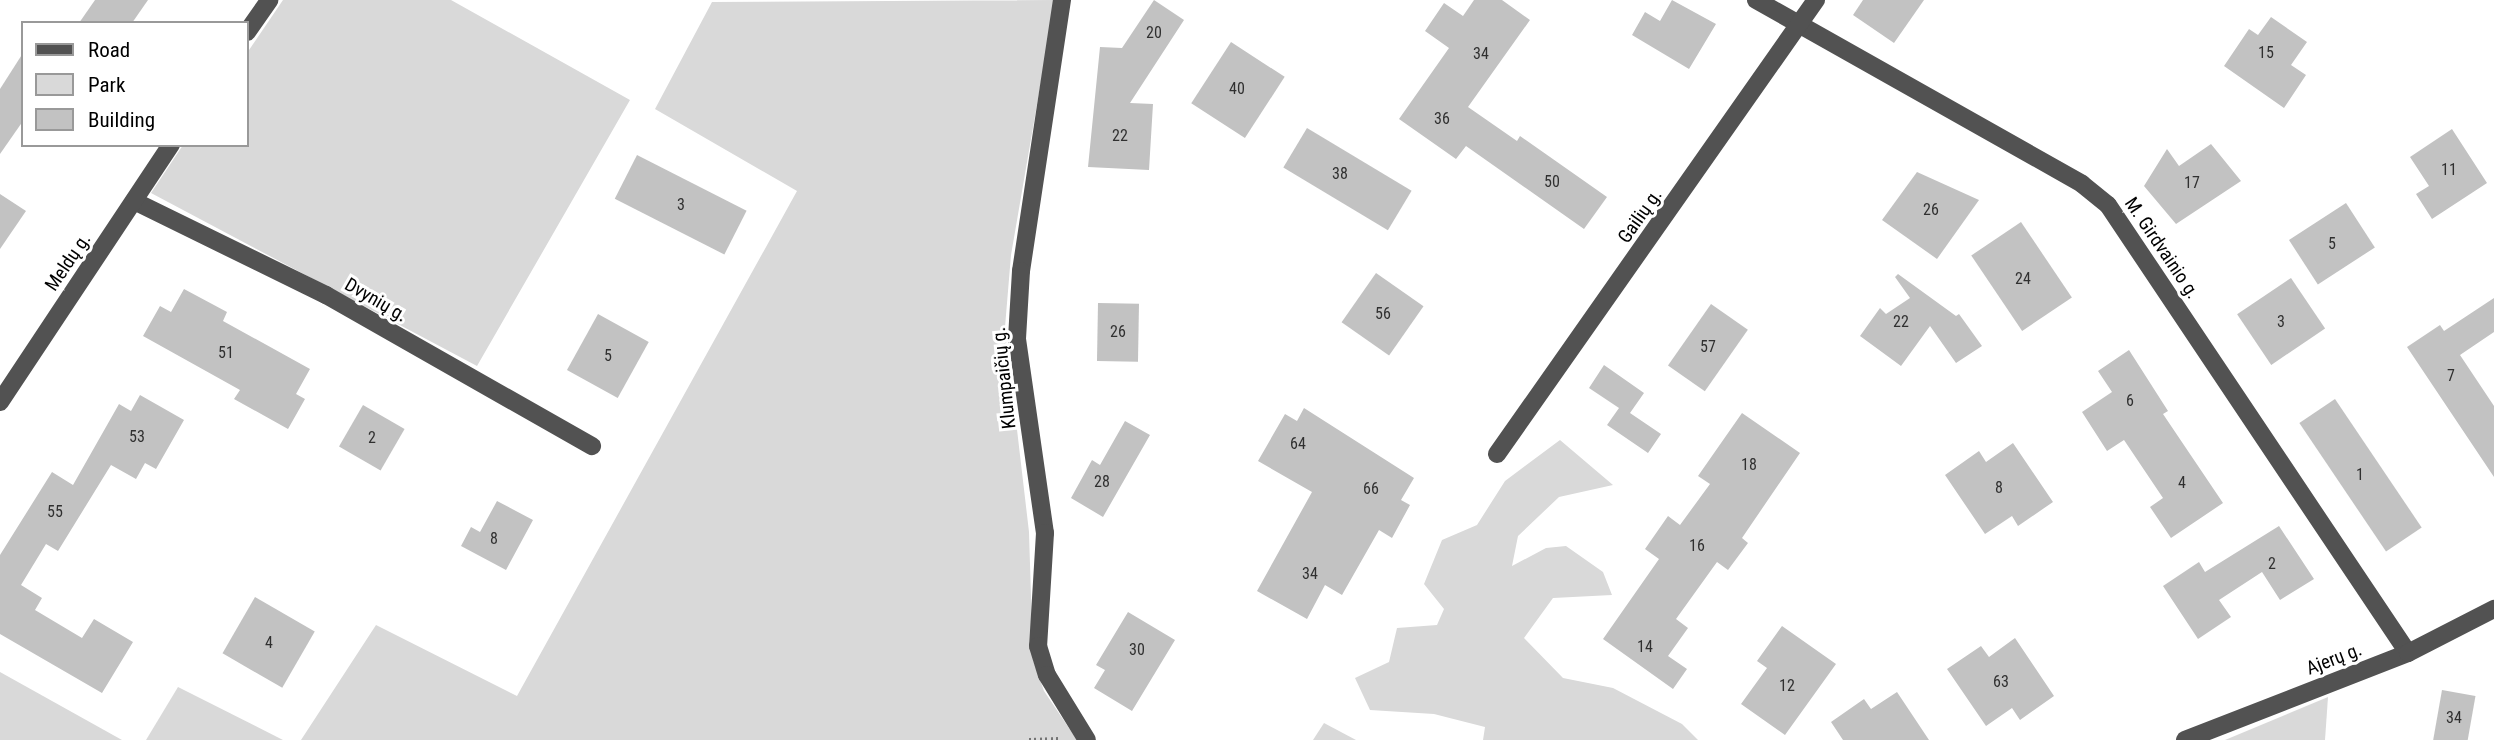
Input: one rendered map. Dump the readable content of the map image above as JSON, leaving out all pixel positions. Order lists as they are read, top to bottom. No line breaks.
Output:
{"streets":{"street":["Gailių g.","M. Girdvainio g.","Meldų g.","Dvynių g.","Klumpaičių g.","Ajerų g."]},"crossings":[["Gailių g.","M. Girdvainio g."],["M. Girdvainio g.","Ajerų g."],["Meldų g.","Dvynių g."]],"house_numbers":["20","15","34","40","36","22","11","38","50","17","3","26","5","24","56","22","3","26","57","51","5","7","6","53","2","64","18","1","28","4","8","66","55","8","16","2","34","4","14","30","63","12","34"],"legend":["Road","Park","Building"]}
